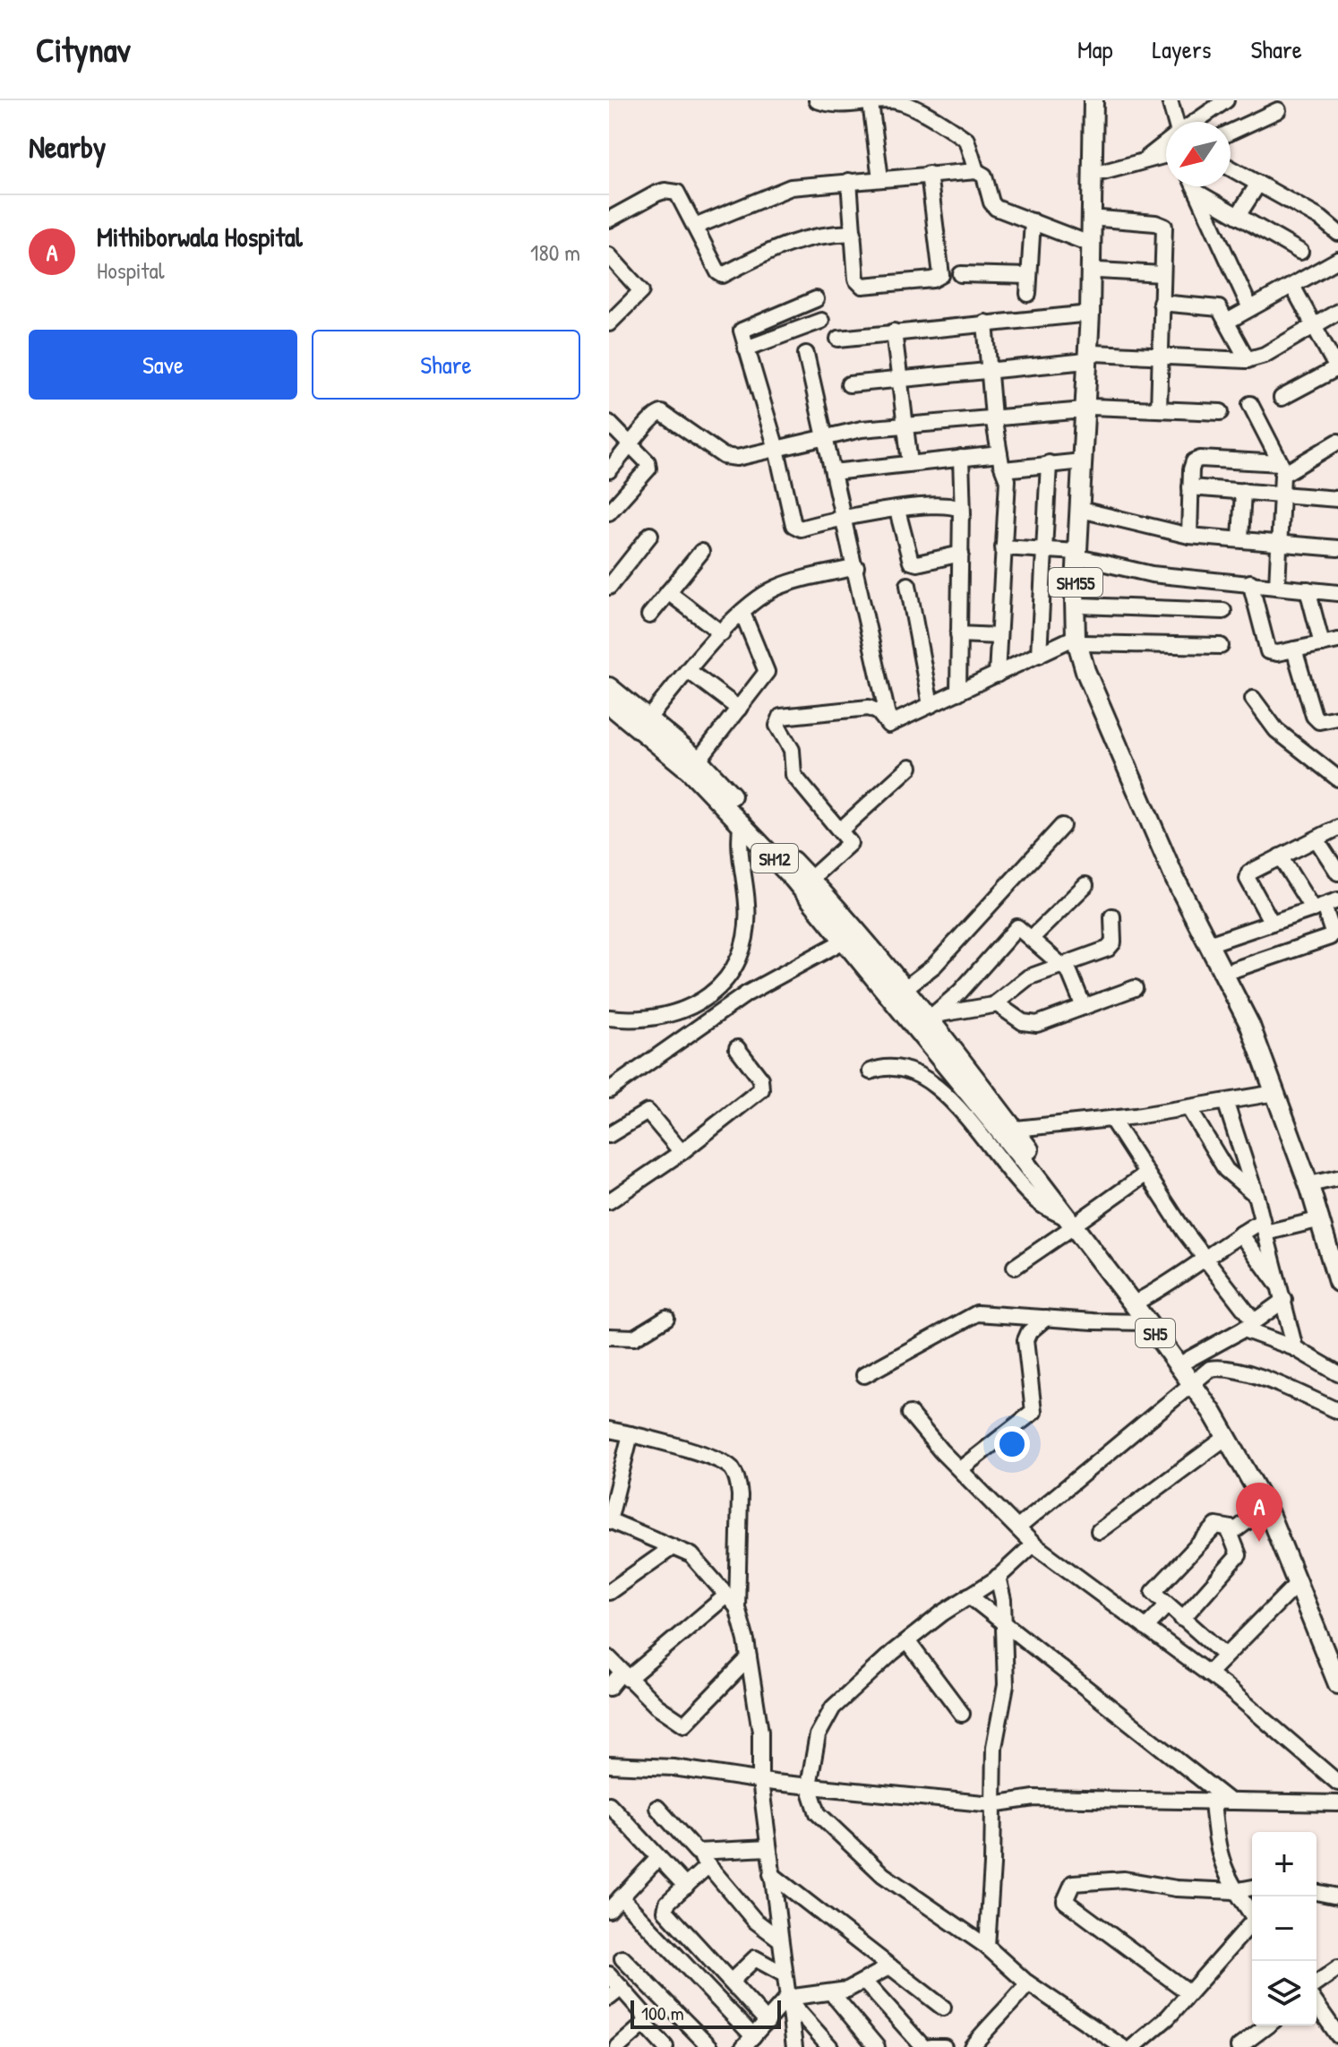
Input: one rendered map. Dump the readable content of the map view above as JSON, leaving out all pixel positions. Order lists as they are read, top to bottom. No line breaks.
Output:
{"streets":{"main road":["SH155","SH12","SH5"]},"crossings":[["SH12","SH5"]],"scale_bar":"100 m","north":"bottom left","page":{"header":"Citynav","nav":["Map","Layers","Share"],"heading":"Nearby","list":[{"mark":"A","name":"Mithiborwala Hospital","note":"Hospital","value":"180 m"}],"buttons":["Save","Share"],"pins":"A","map_buttons":["+","−"],"scale":"100 m"}}
